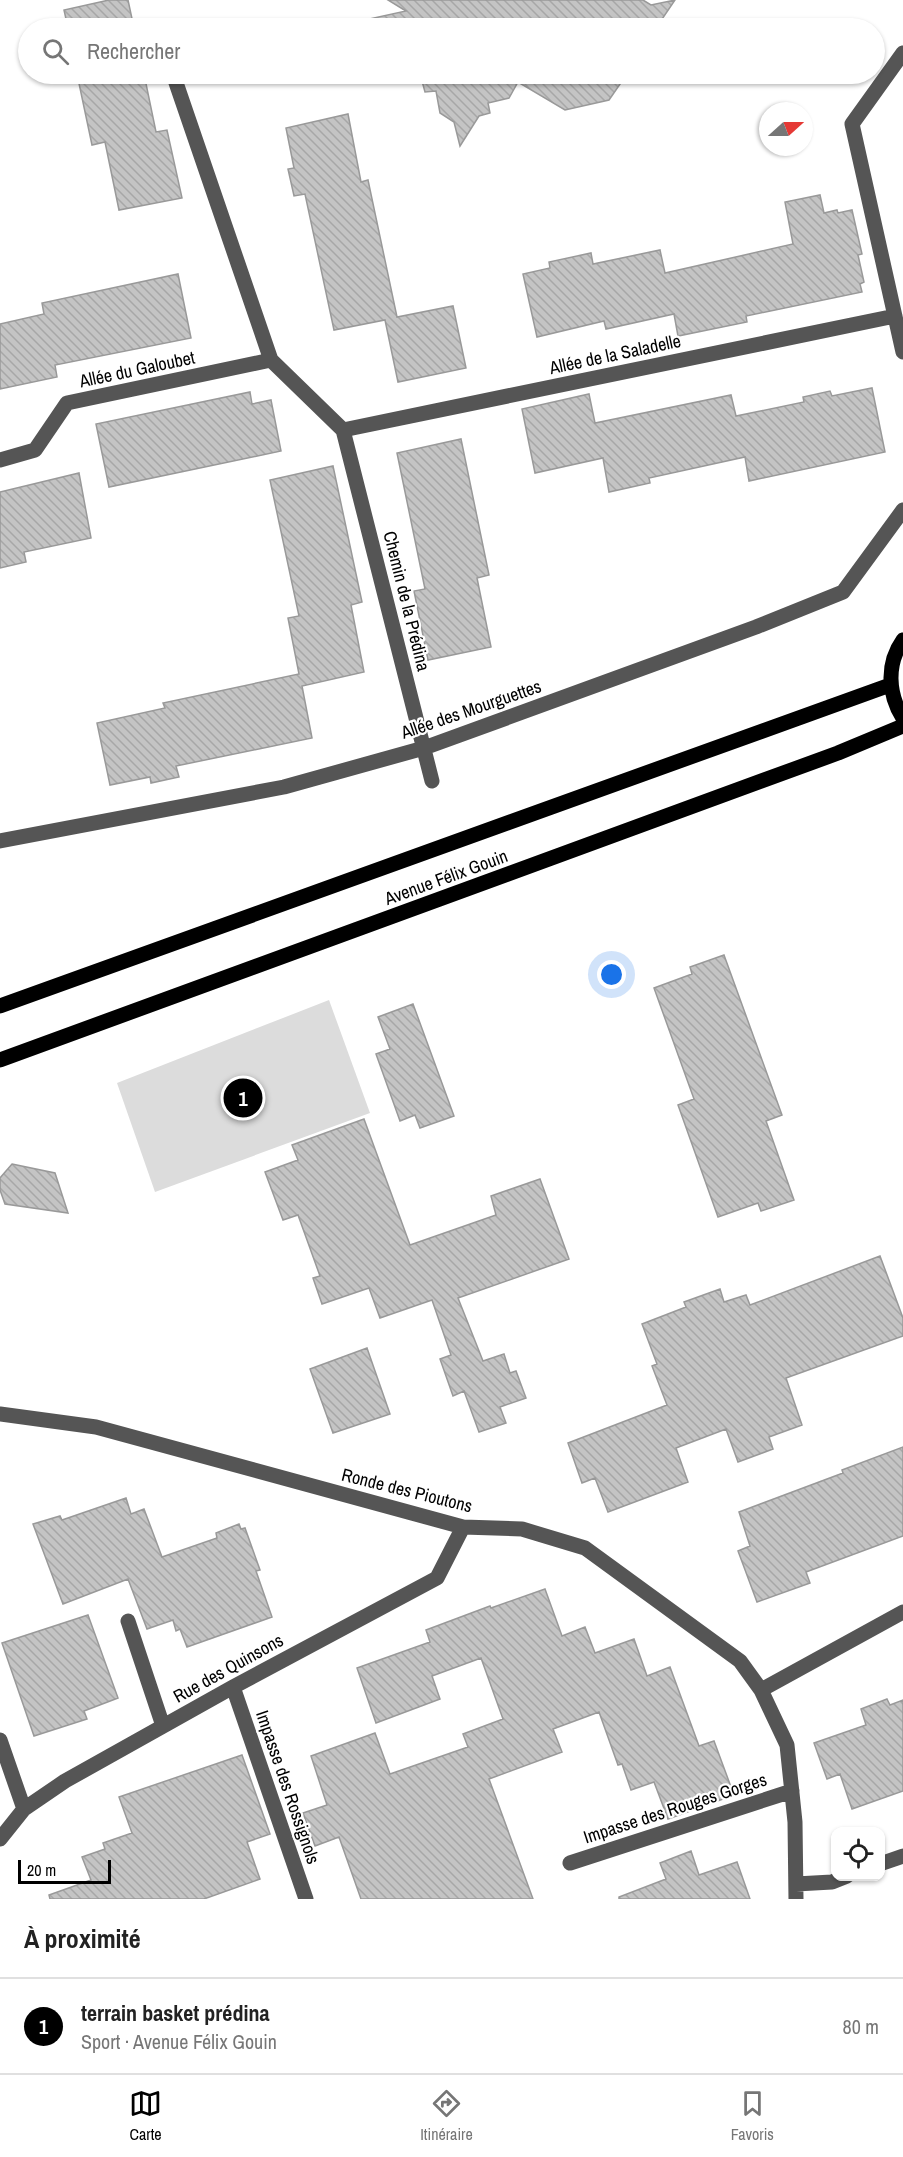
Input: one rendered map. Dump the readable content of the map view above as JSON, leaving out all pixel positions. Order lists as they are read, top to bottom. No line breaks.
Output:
{"streets":{"main road":["Avenue Félix Gouin"],"street":["Allée de la Saladelle","Allée du Galoubet","Chemin de la Prédina","Allée des Mourguettes","Ronde des Pioutons","Rue des Quinsons","Impasse des Rossignols","Impasse des Rouges Gorges"]},"crossings":[["Allée de la Saladelle","Chemin de la Prédina"],["Chemin de la Prédina","Allée des Mourguettes"],["Ronde des Pioutons","Rue des Quinsons"],["Ronde des Pioutons","Impasse des Rouges Gorges"],["Rue des Quinsons","Impasse des Rossignols"]],"scale_bar":"20 m","north":"right","page":{"search":"Rechercher","pins":"1","scale":"20 m","heading":"À proximité","list":[{"mark":"1","name":"terrain basket prédina","note":"Sport · Avenue Félix Gouin","value":"80 m"}],"nav":["Carte","Itinéraire","Favoris"]}}
